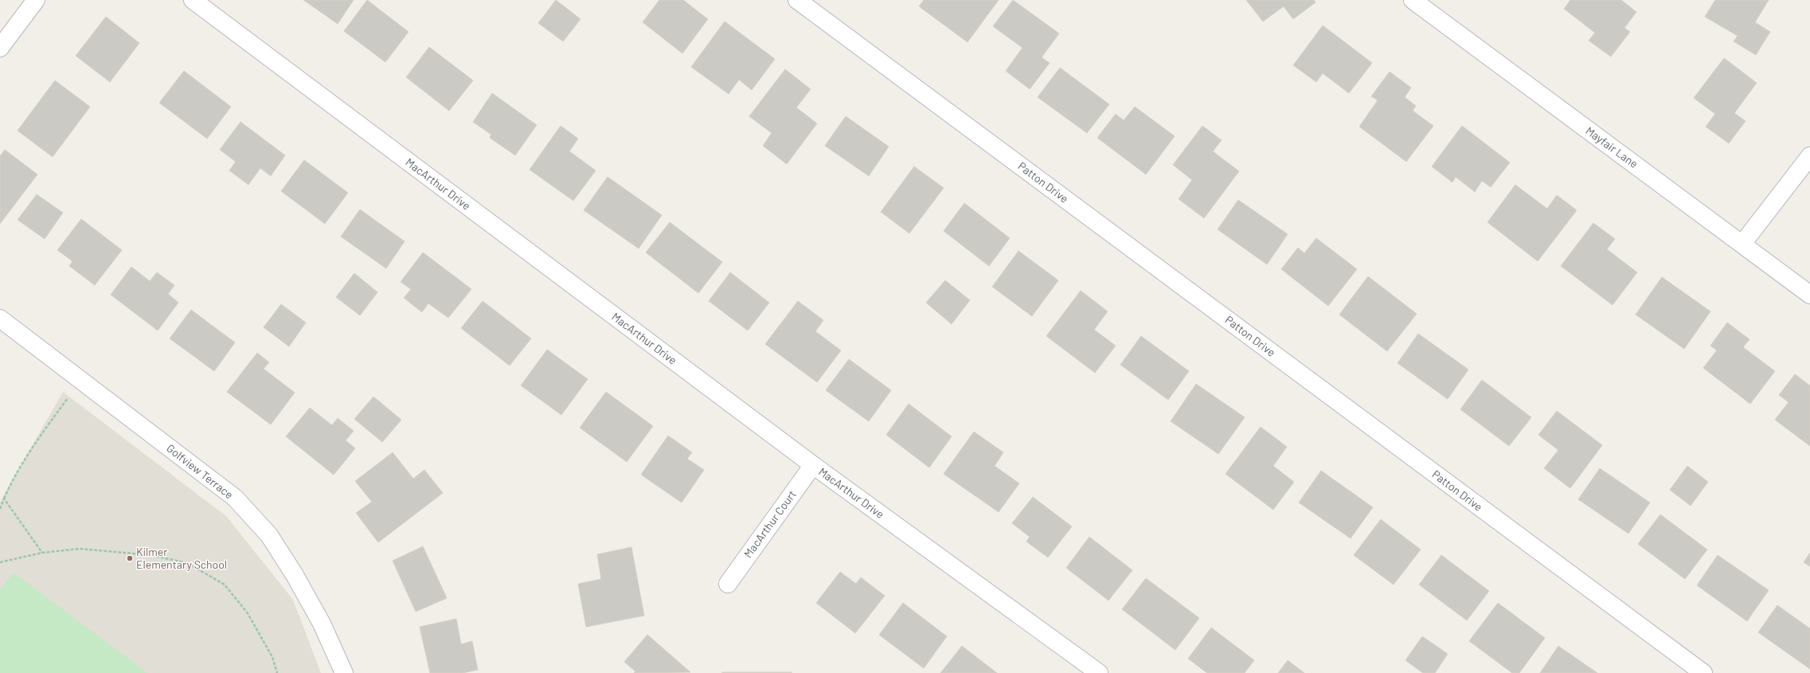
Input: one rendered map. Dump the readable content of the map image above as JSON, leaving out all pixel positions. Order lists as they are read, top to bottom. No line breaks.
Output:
{"streets":{"street":["Mayfair Lane","Patton Drive","MacArthur Drive","Golfview Terrace","MacArthur Court"]},"crossings":[["MacArthur Drive","MacArthur Court"]],"places":["Kilmer Elementary School"]}
